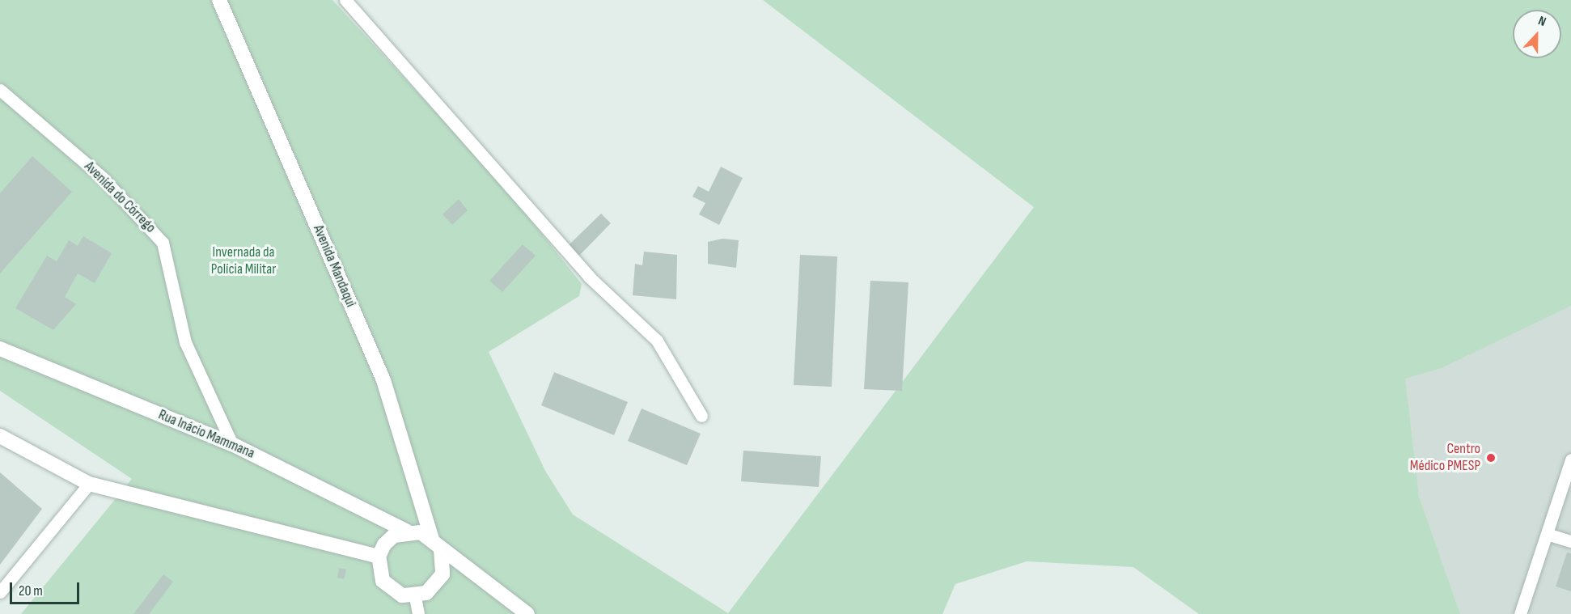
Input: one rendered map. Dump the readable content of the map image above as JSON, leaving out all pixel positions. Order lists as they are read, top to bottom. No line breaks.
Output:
{"streets":{"street":["Avenida Mandaqui","Rua Inácio Mammana"],"lane":["Avenida do Córrego"]},"crossings":[["Avenida do Córrego","Rua Inácio Mammana"],["Avenida Mandaqui","Rua Inácio Mammana"]],"parks":["Invernada da Polícia Militar"],"places":["Centro Médico PMESP"],"scale_bar":"20 m","north":"top"}
